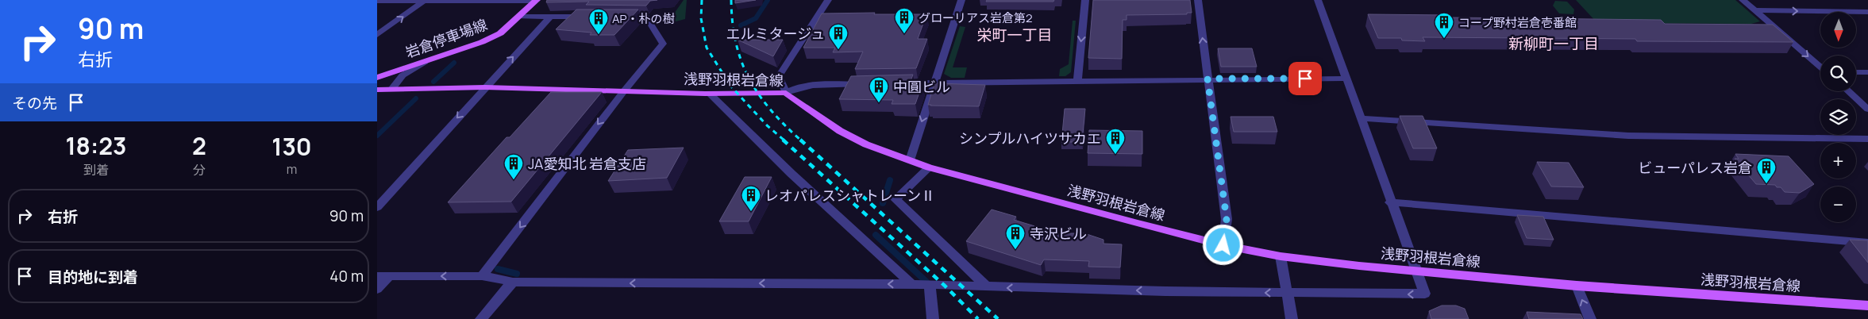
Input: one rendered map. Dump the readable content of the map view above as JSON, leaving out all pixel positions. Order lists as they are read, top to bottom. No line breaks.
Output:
{"streets":{"main road":["岩倉停車場線","浅野羽根岩倉線"]},"districts":["栄町一丁目","新柳町一丁目"],"places":{"building":["グローリアス岩倉第2","AP・朴の樹","コープ野村岩倉壱番館","エルミタージュ","中圓ビル","シンプルハイツサカエ","JA愛知北 岩倉支店","ビューパレス岩倉","レオパレスシャトレーンⅡ","寺沢ビル"]},"north":"bottom","page":{"turn":["90 m","右折"],"map_buttons":["+","−"],"then":"その先","eta":["18:23","到着","2","分","130","m"],"list":[{"name":"右折","value":"90 m"},{"name":"目的地に到着","value":"40 m"}]}}
